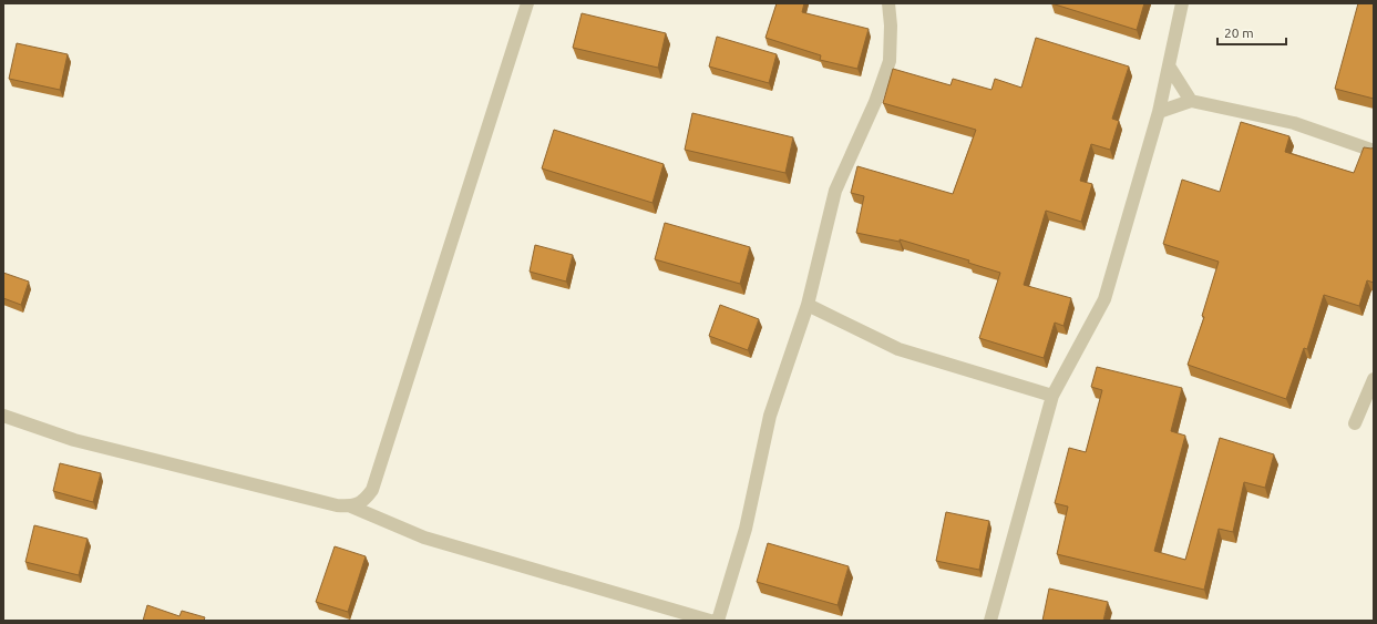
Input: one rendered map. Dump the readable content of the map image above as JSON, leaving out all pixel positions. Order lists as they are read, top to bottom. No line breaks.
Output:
{"scale_bar":"20 m"}
